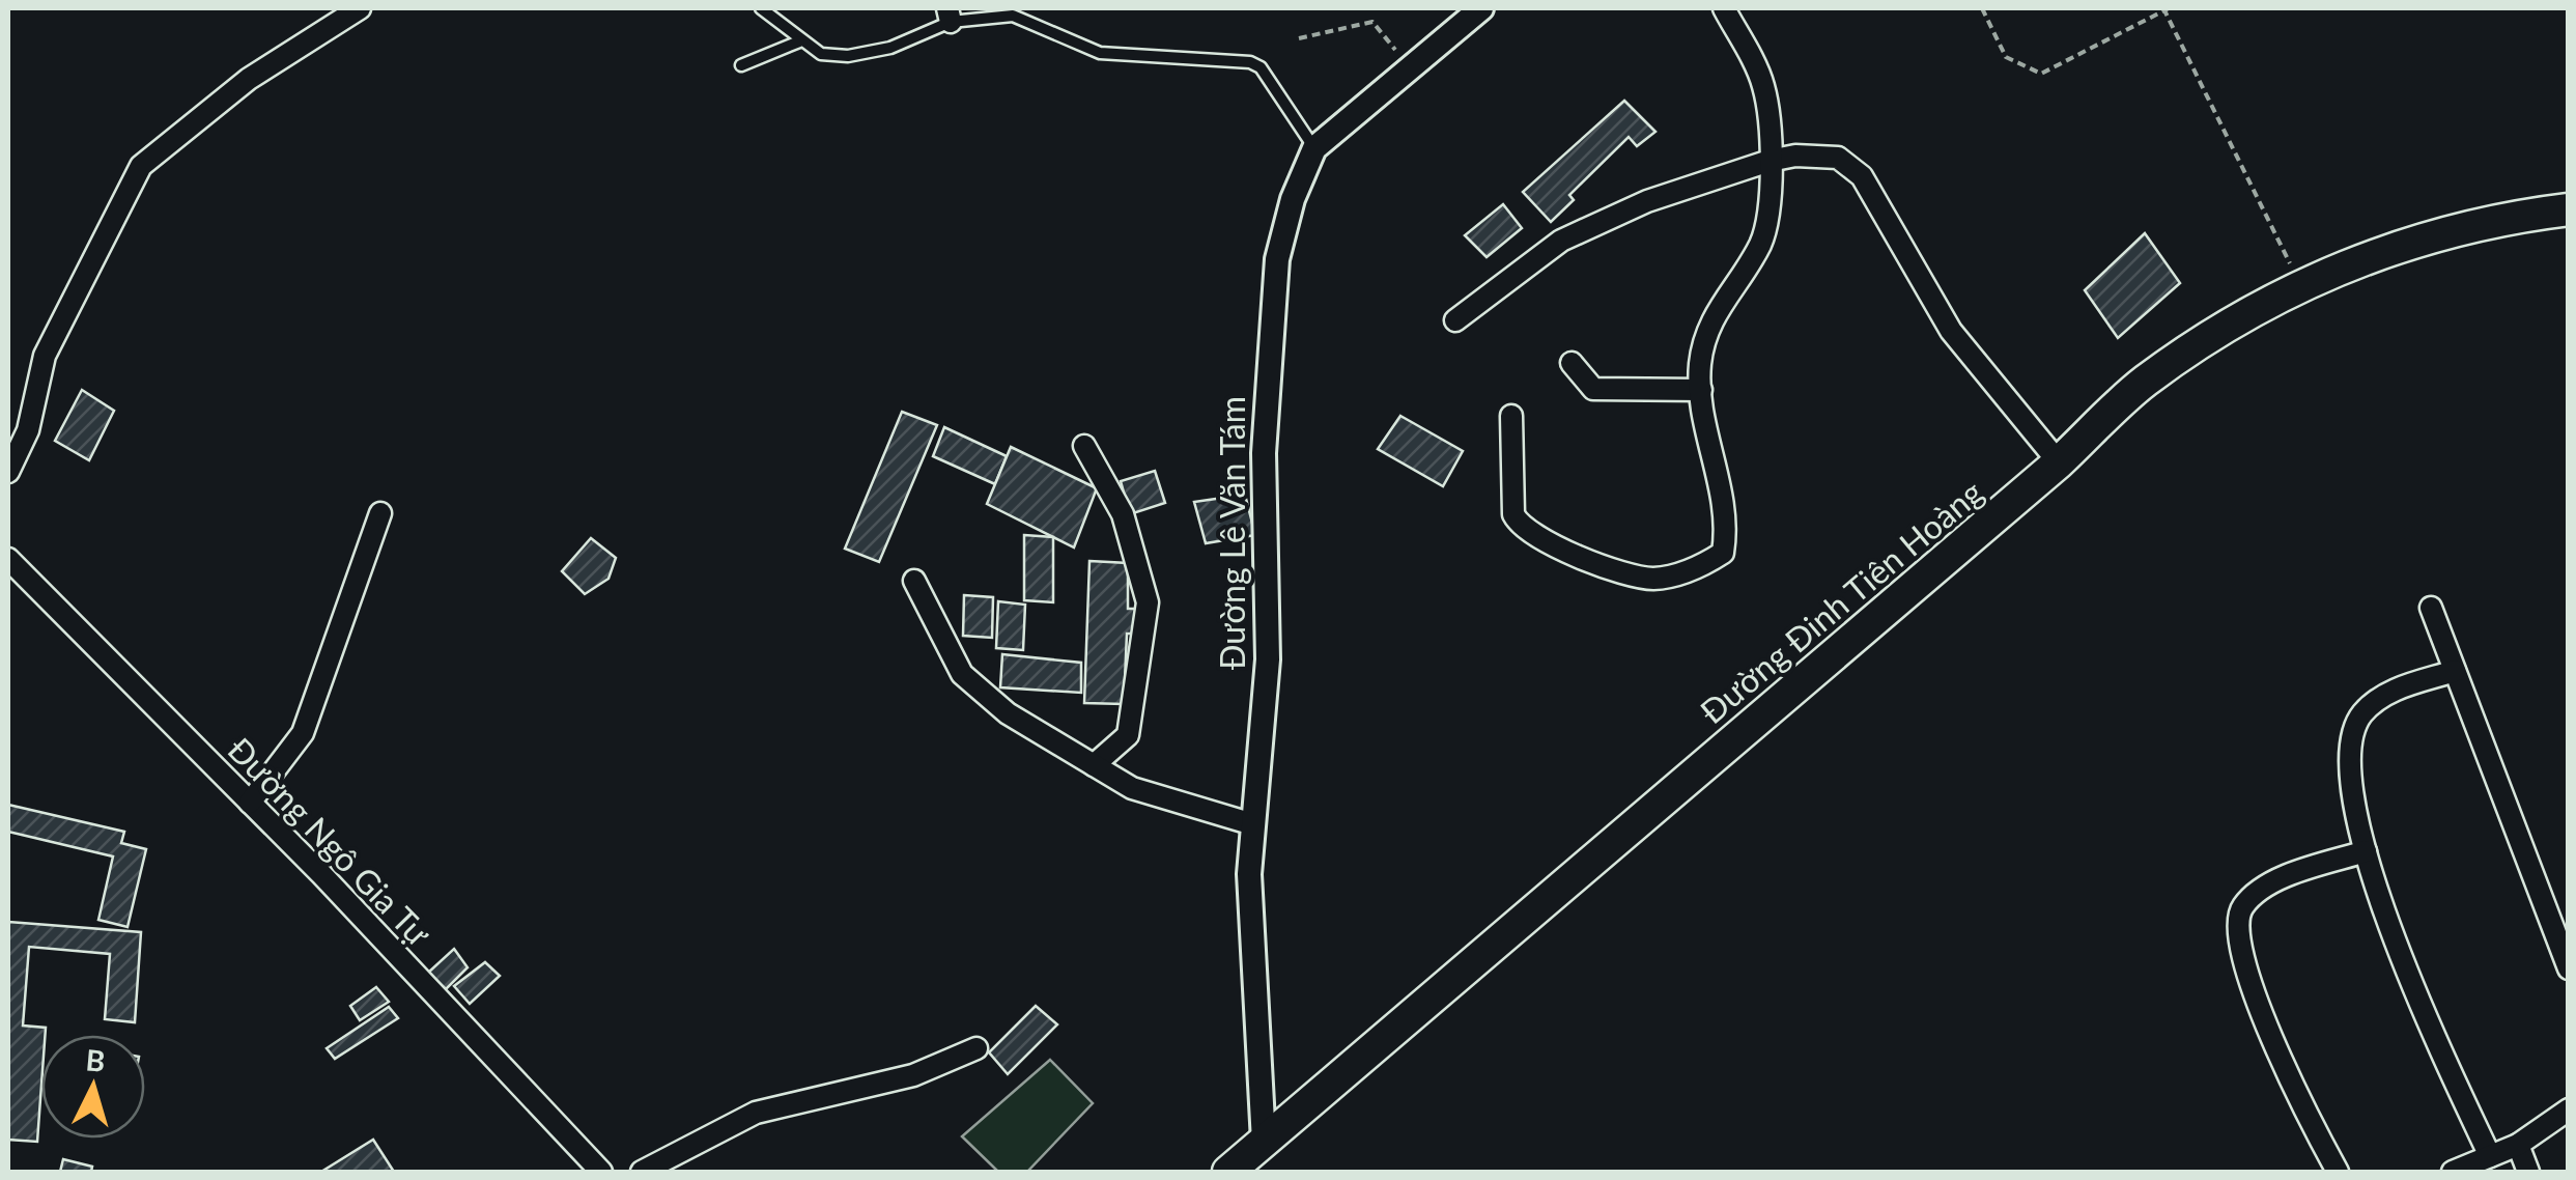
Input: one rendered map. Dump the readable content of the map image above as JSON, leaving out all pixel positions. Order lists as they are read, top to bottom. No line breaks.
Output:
{"streets":{"main road":["Đường Đinh Tiên Hoàng"],"street":["Đường Lê Văn Tám","Đường Ngô Gia Tự"]},"crossings":[["Đường Lê Văn Tám","Đường Đinh Tiên Hoàng"]],"north":"top"}
